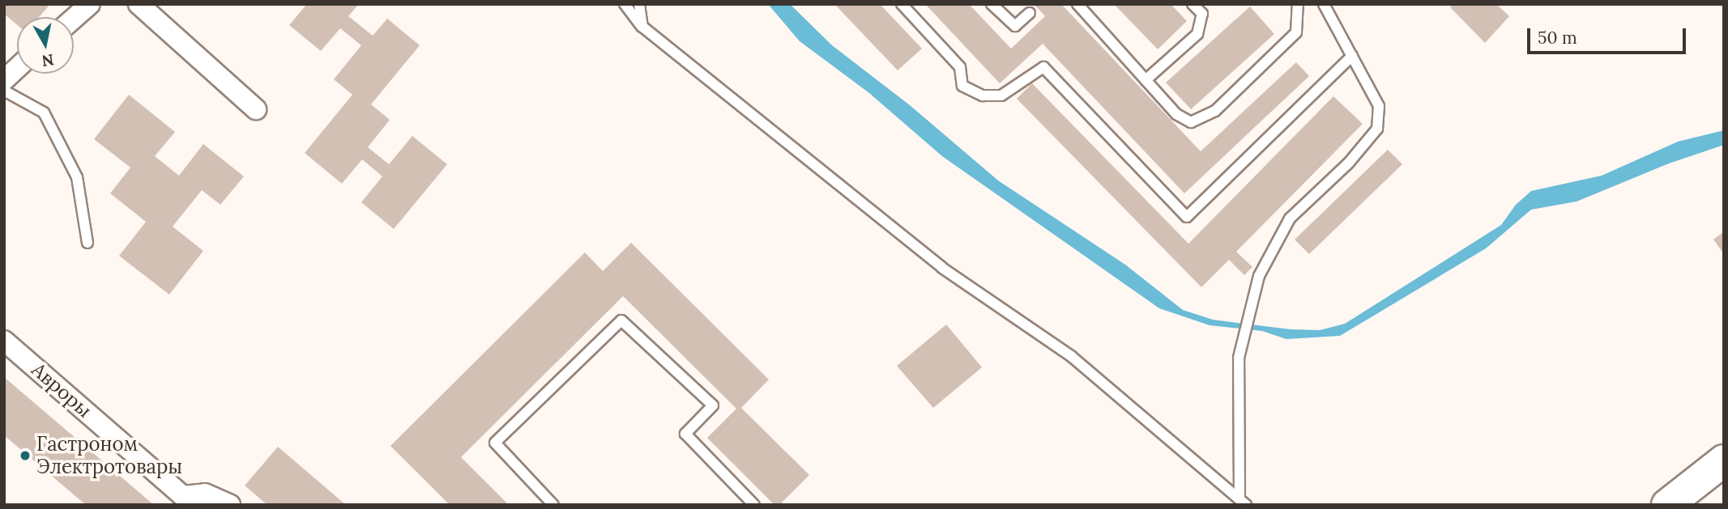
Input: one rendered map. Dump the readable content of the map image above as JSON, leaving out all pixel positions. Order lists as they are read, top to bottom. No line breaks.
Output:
{"streets":{"street":["Авроры"]},"places":["Гастроном Электротовары"],"scale_bar":"50 m","north":"bottom"}
